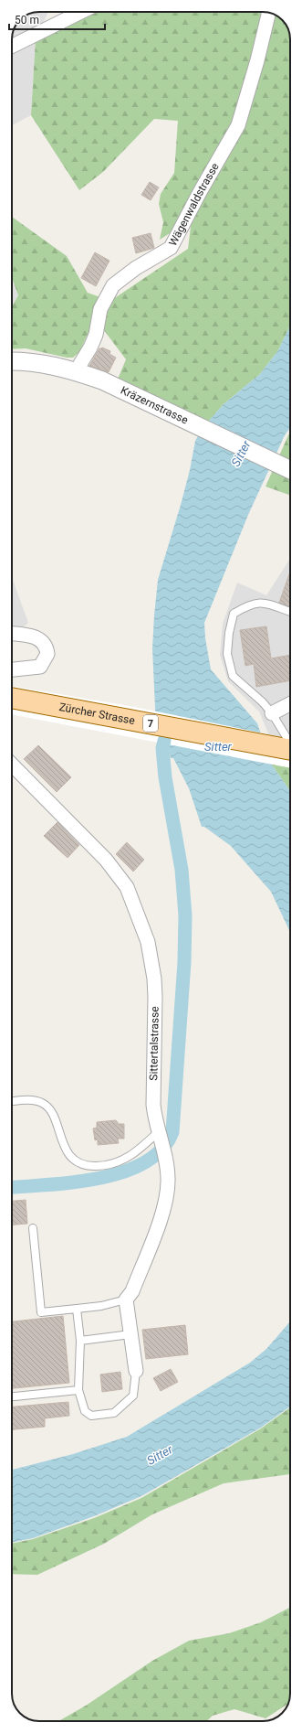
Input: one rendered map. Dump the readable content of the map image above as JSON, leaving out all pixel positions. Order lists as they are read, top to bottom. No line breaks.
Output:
{"streets":{"main road":["Zürcher Strasse","7"],"street":["Wägenwaldstrasse","Kräzernstrasse","Sittertalstrasse"]},"crossings":[["Wägenwaldstrasse","Kräzernstrasse"]],"water":["Sitter"],"scale_bar":"50 m"}
